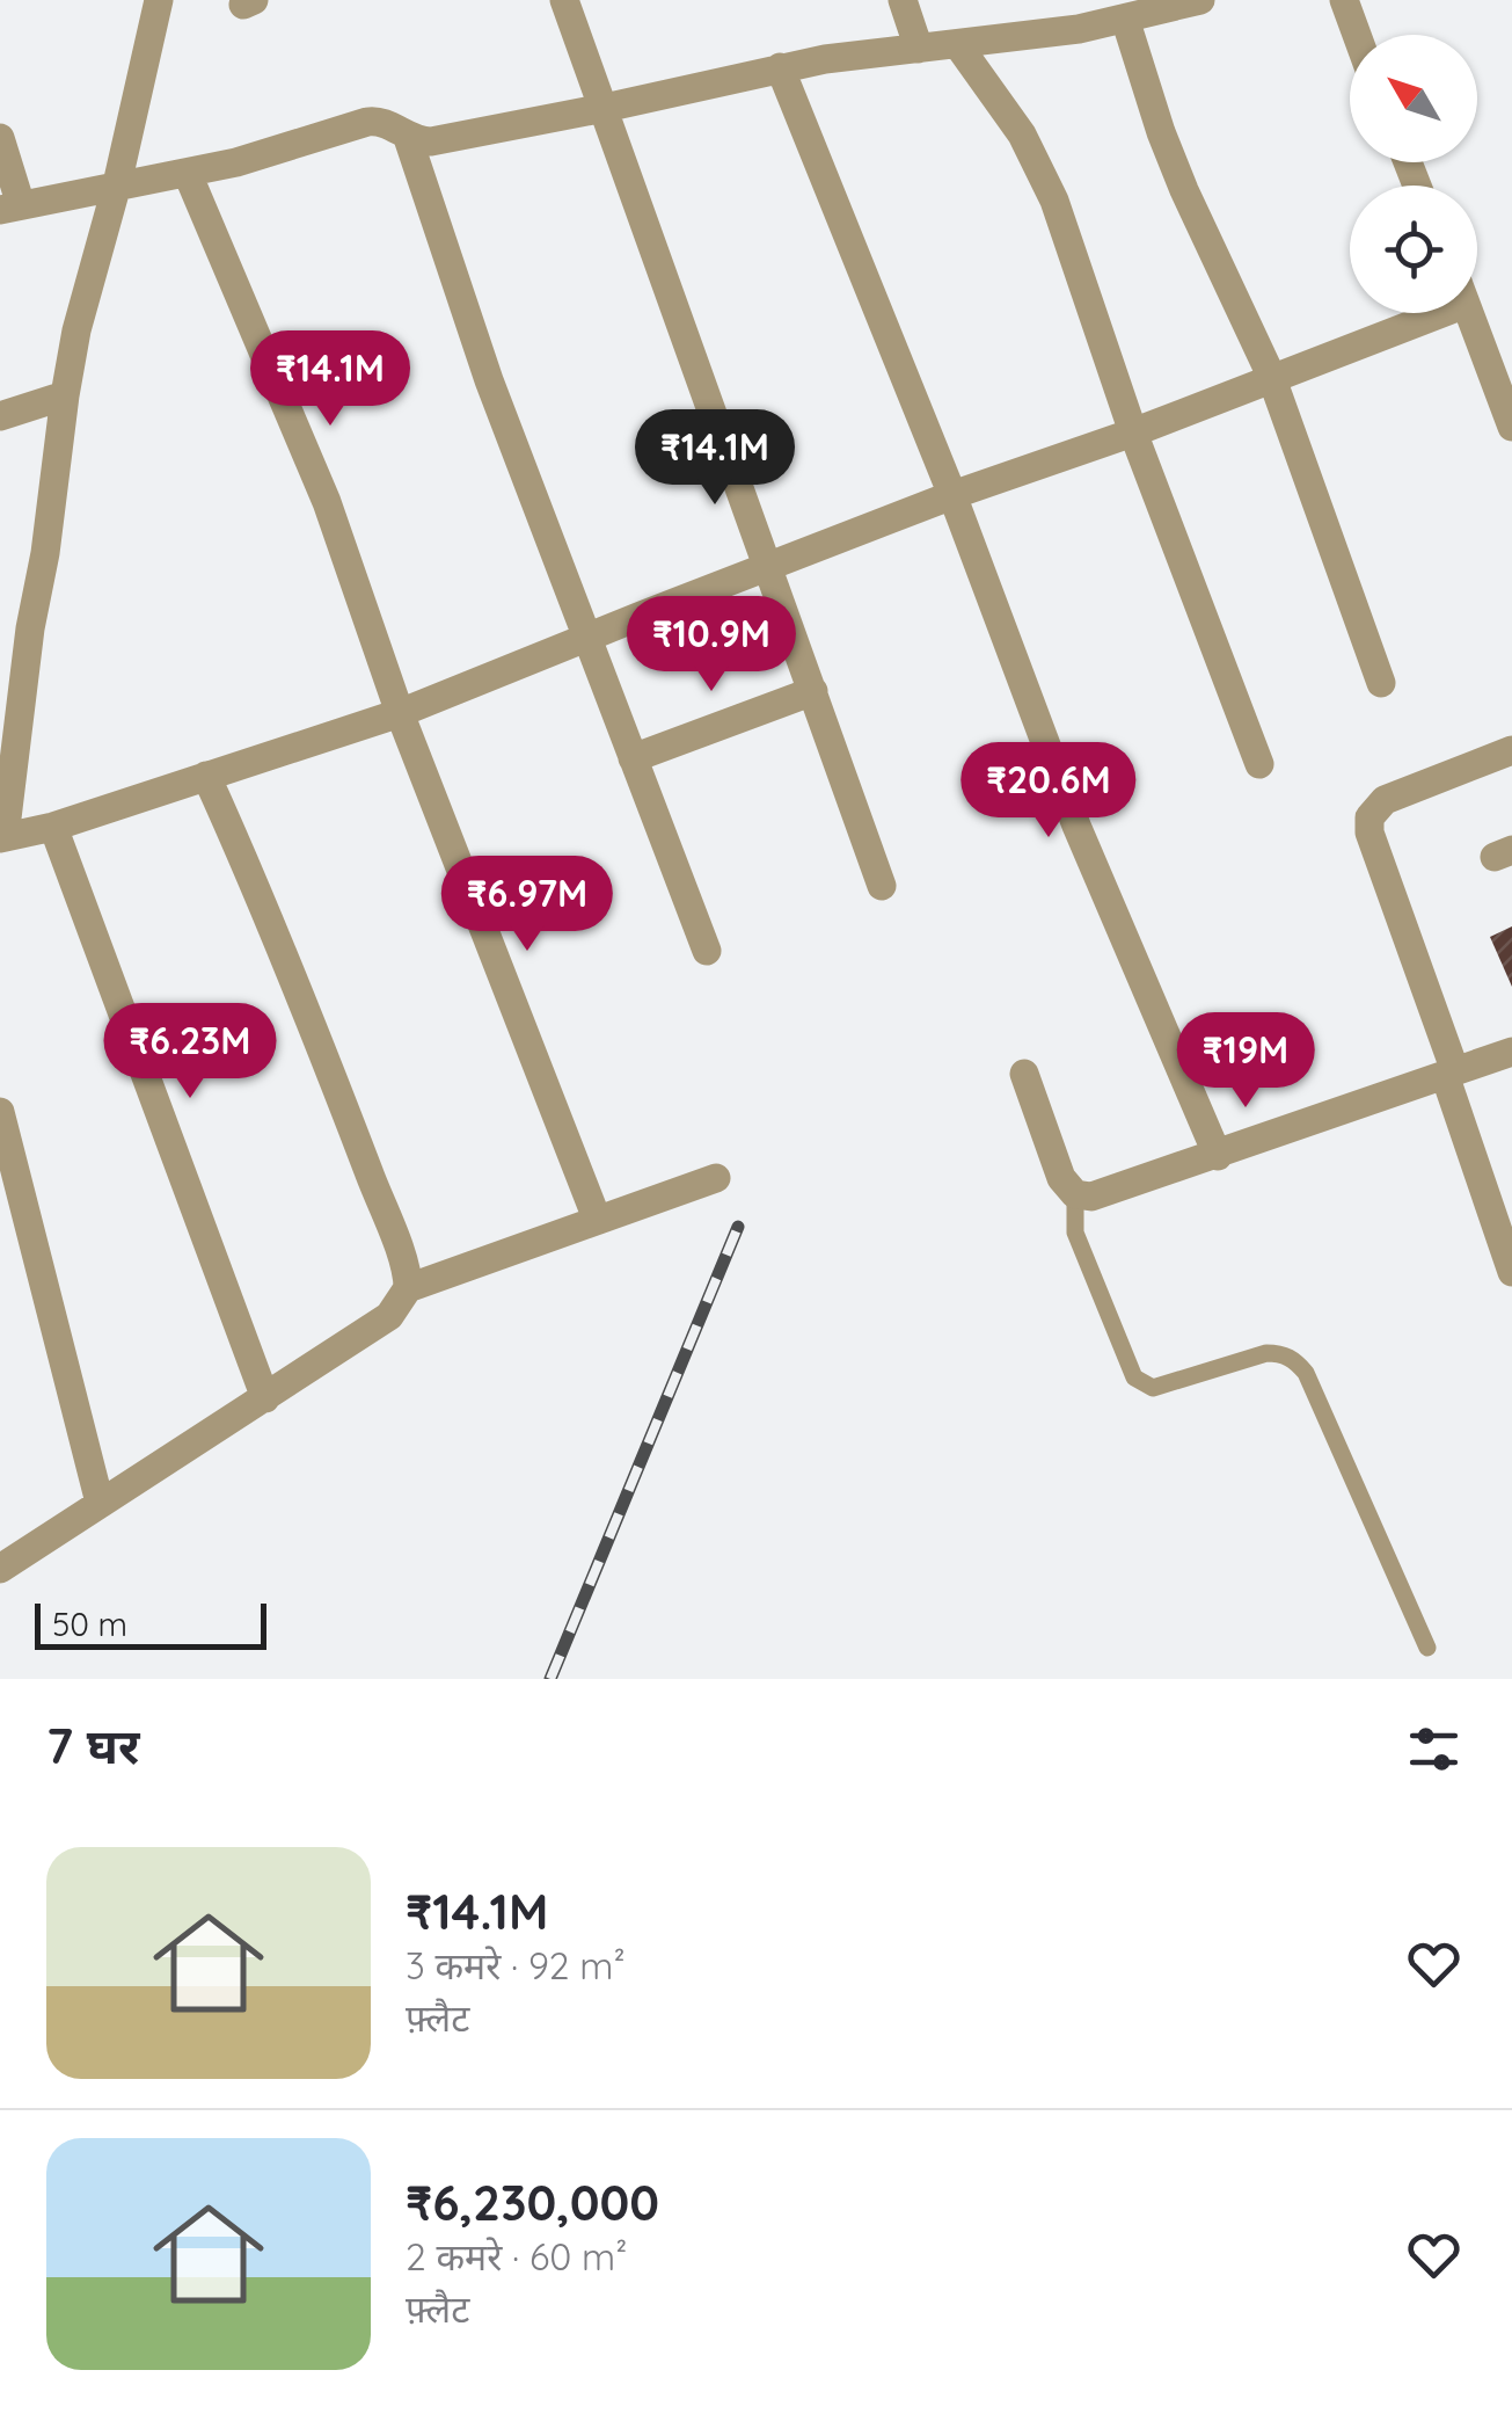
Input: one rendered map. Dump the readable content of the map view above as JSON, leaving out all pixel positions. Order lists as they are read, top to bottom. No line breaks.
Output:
{"scale_bar":"50 m","north":"top left","page":{"price":["₹14.1M","₹14.1M","₹10.9M","₹20.6M","₹6.97M","₹6.23M","₹19M"],"scale":"50 m","heading":"7 घर","list":[{"name":"₹14.1M","note":"3 कमरे · 92 m² · फ़्लैट"},{"name":"₹6,230,000","note":"2 कमरे · 60 m² · फ़्लैट"}]}}
